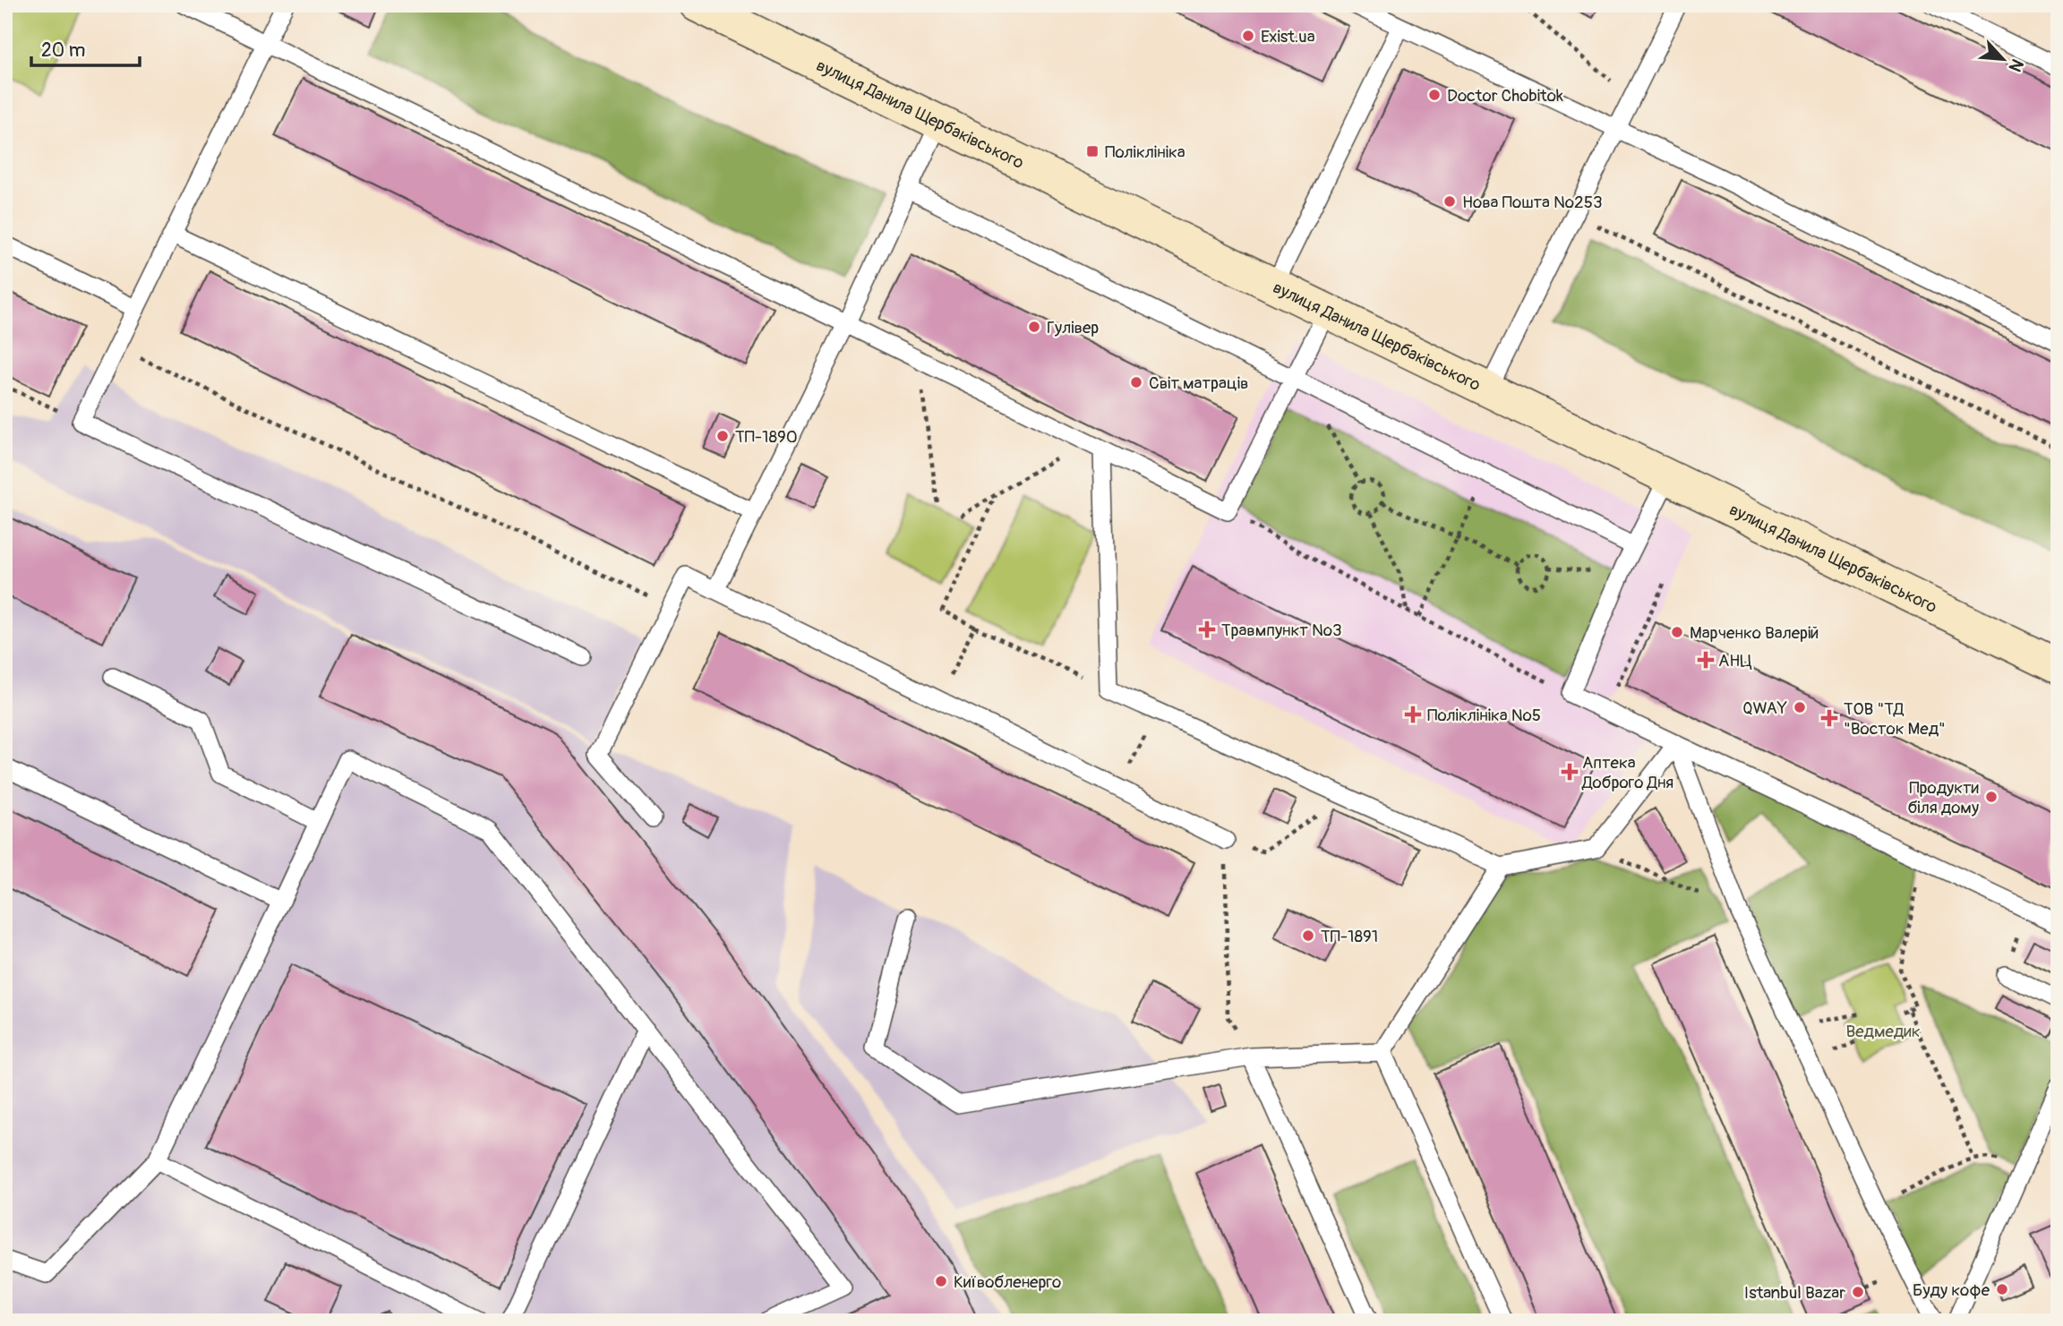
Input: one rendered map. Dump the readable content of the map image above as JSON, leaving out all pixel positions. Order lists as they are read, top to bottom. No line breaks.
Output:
{"streets":{"main road":["вулиця Данила Щербаківського"]},"parks":["Ведмедик"],"places":{"other":["Exist.ua","Doctor Chobitok","Нова Пошта №253","Гулівер","Світ матраців","ТП-1890","Марченко Валерій","QWAY","Продукти біля дому","ТП-1891","Київобленерго","Буду кофе","Istanbul Bazar"],"transit":["Поліклініка"],"health":["Травмпункт №3","АНЦ","Поліклініка №5","ТОВ \"ТД \"Восток Мед\"","Аптека Доброго Дня"]},"scale_bar":"20 m","north":"bottom right"}
